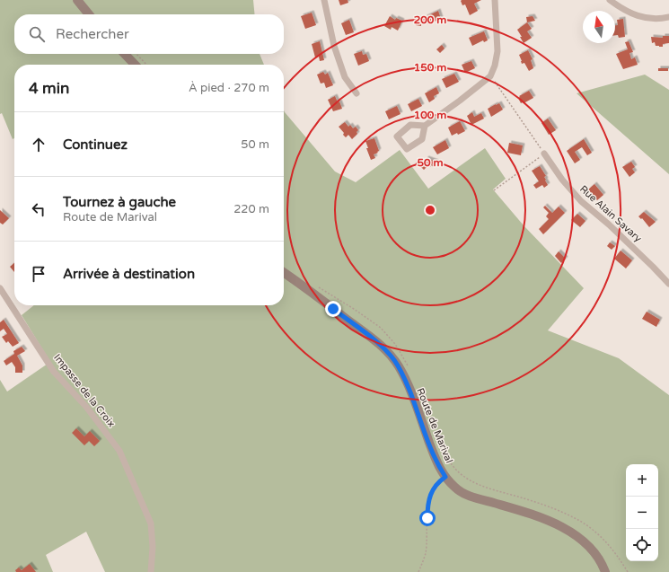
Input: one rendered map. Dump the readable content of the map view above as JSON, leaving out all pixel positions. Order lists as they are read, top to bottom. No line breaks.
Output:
{"streets":{"main road":["Route de Marival"],"street":["Rue Alain Savary","Impasse de la Croix"]},"north":"top","page":{"search":"Rechercher","heading":["4 min","À pied · 270 m"],"list":[["Continuez","50 m"],["Tournez à gauche","Route de Marival","220 m"],"Arrivée à destination"],"map_buttons":["+","−"]},"rings":["200 m","150 m","100 m","50 m"]}
